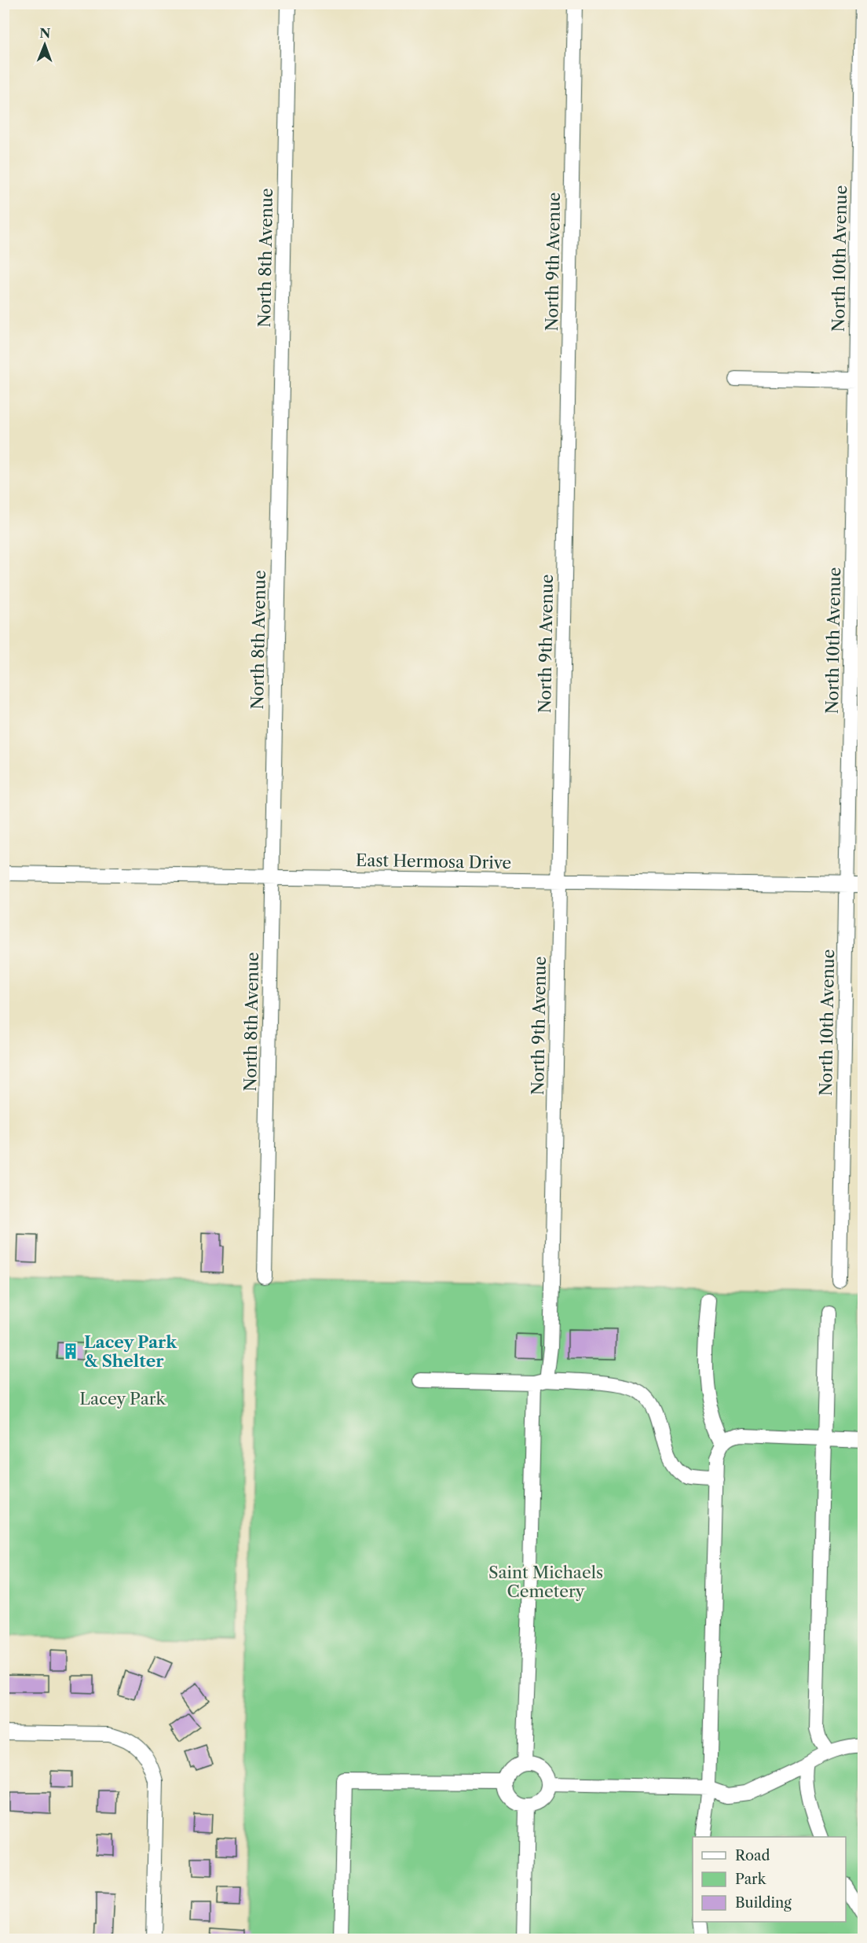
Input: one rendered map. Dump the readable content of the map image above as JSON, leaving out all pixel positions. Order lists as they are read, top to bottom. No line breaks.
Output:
{"streets":{"street":["North 8th Avenue","North 10th Avenue","North 9th Avenue","East Hermosa Drive"]},"crossings":[["North 8th Avenue","East Hermosa Drive"],["North 10th Avenue","East Hermosa Drive"],["North 9th Avenue","East Hermosa Drive"]],"parks":["Lacey Park","Saint Michaels Cemetery"],"places":{"building":["Lacey Park & Shelter"]},"legend":["Road","Park","Building"],"north":"top"}
